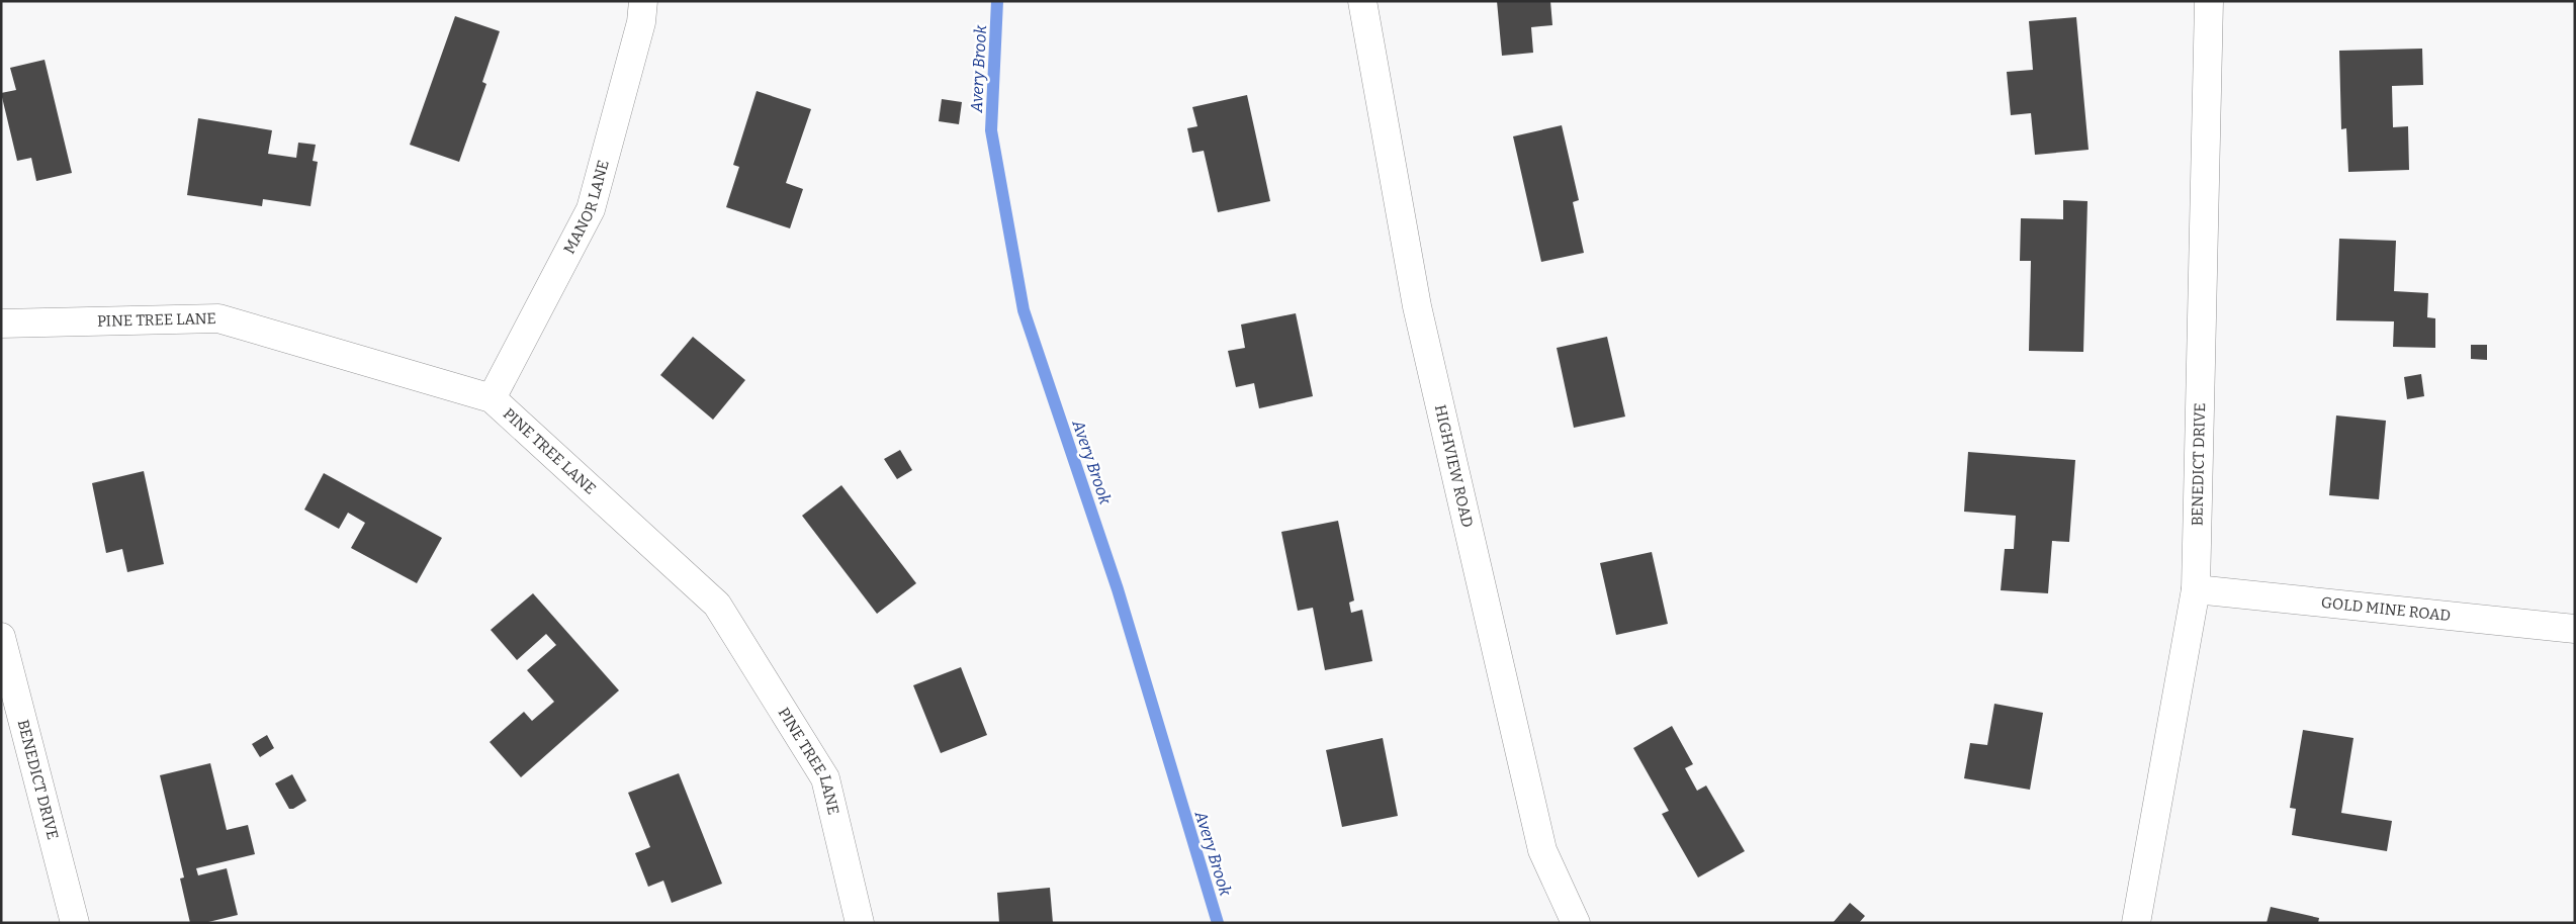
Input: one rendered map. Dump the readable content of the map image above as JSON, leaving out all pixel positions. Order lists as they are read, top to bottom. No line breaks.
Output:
{"streets":{"street":["MANOR LANE","PINE TREE LANE","BENEDICT DRIVE","HIGHVIEW ROAD","GOLD MINE ROAD"]},"crossings":[["MANOR LANE","PINE TREE LANE"],["BENEDICT DRIVE","GOLD MINE ROAD"]],"water":["Avery Brook"]}
